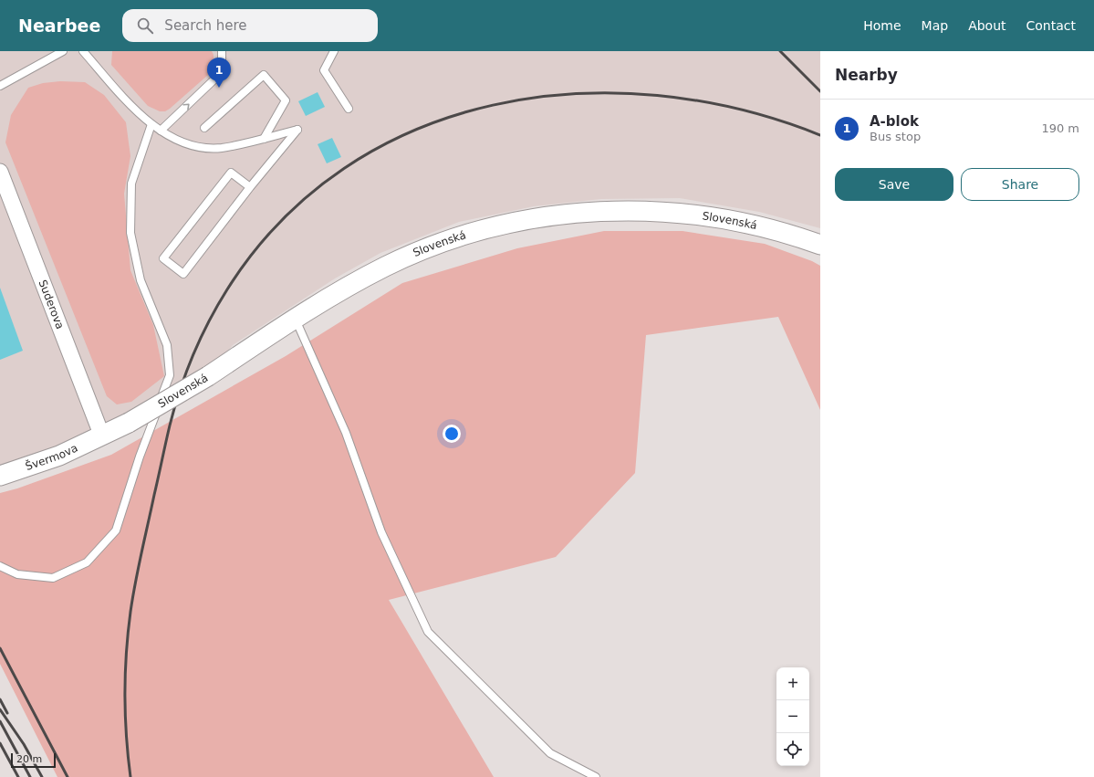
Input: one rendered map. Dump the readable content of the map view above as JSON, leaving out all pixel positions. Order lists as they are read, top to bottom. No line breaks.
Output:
{"streets":{"street":["Slovenská","Suderova","Švermova"]},"crossings":[["Slovenská","Suderova"],["Slovenská","Švermova"],["Suderova","Švermova"]],"scale_bar":"20 m","page":{"header":"Nearbee","search":"Search here","nav":["Home","Map","About","Contact"],"heading":"Nearby","pins":"1","list":[{"mark":"1","name":"A-blok","note":"Bus stop","value":"190 m"}],"buttons":["Save","Share"],"map_buttons":["+","−"],"scale":"20 m"}}
